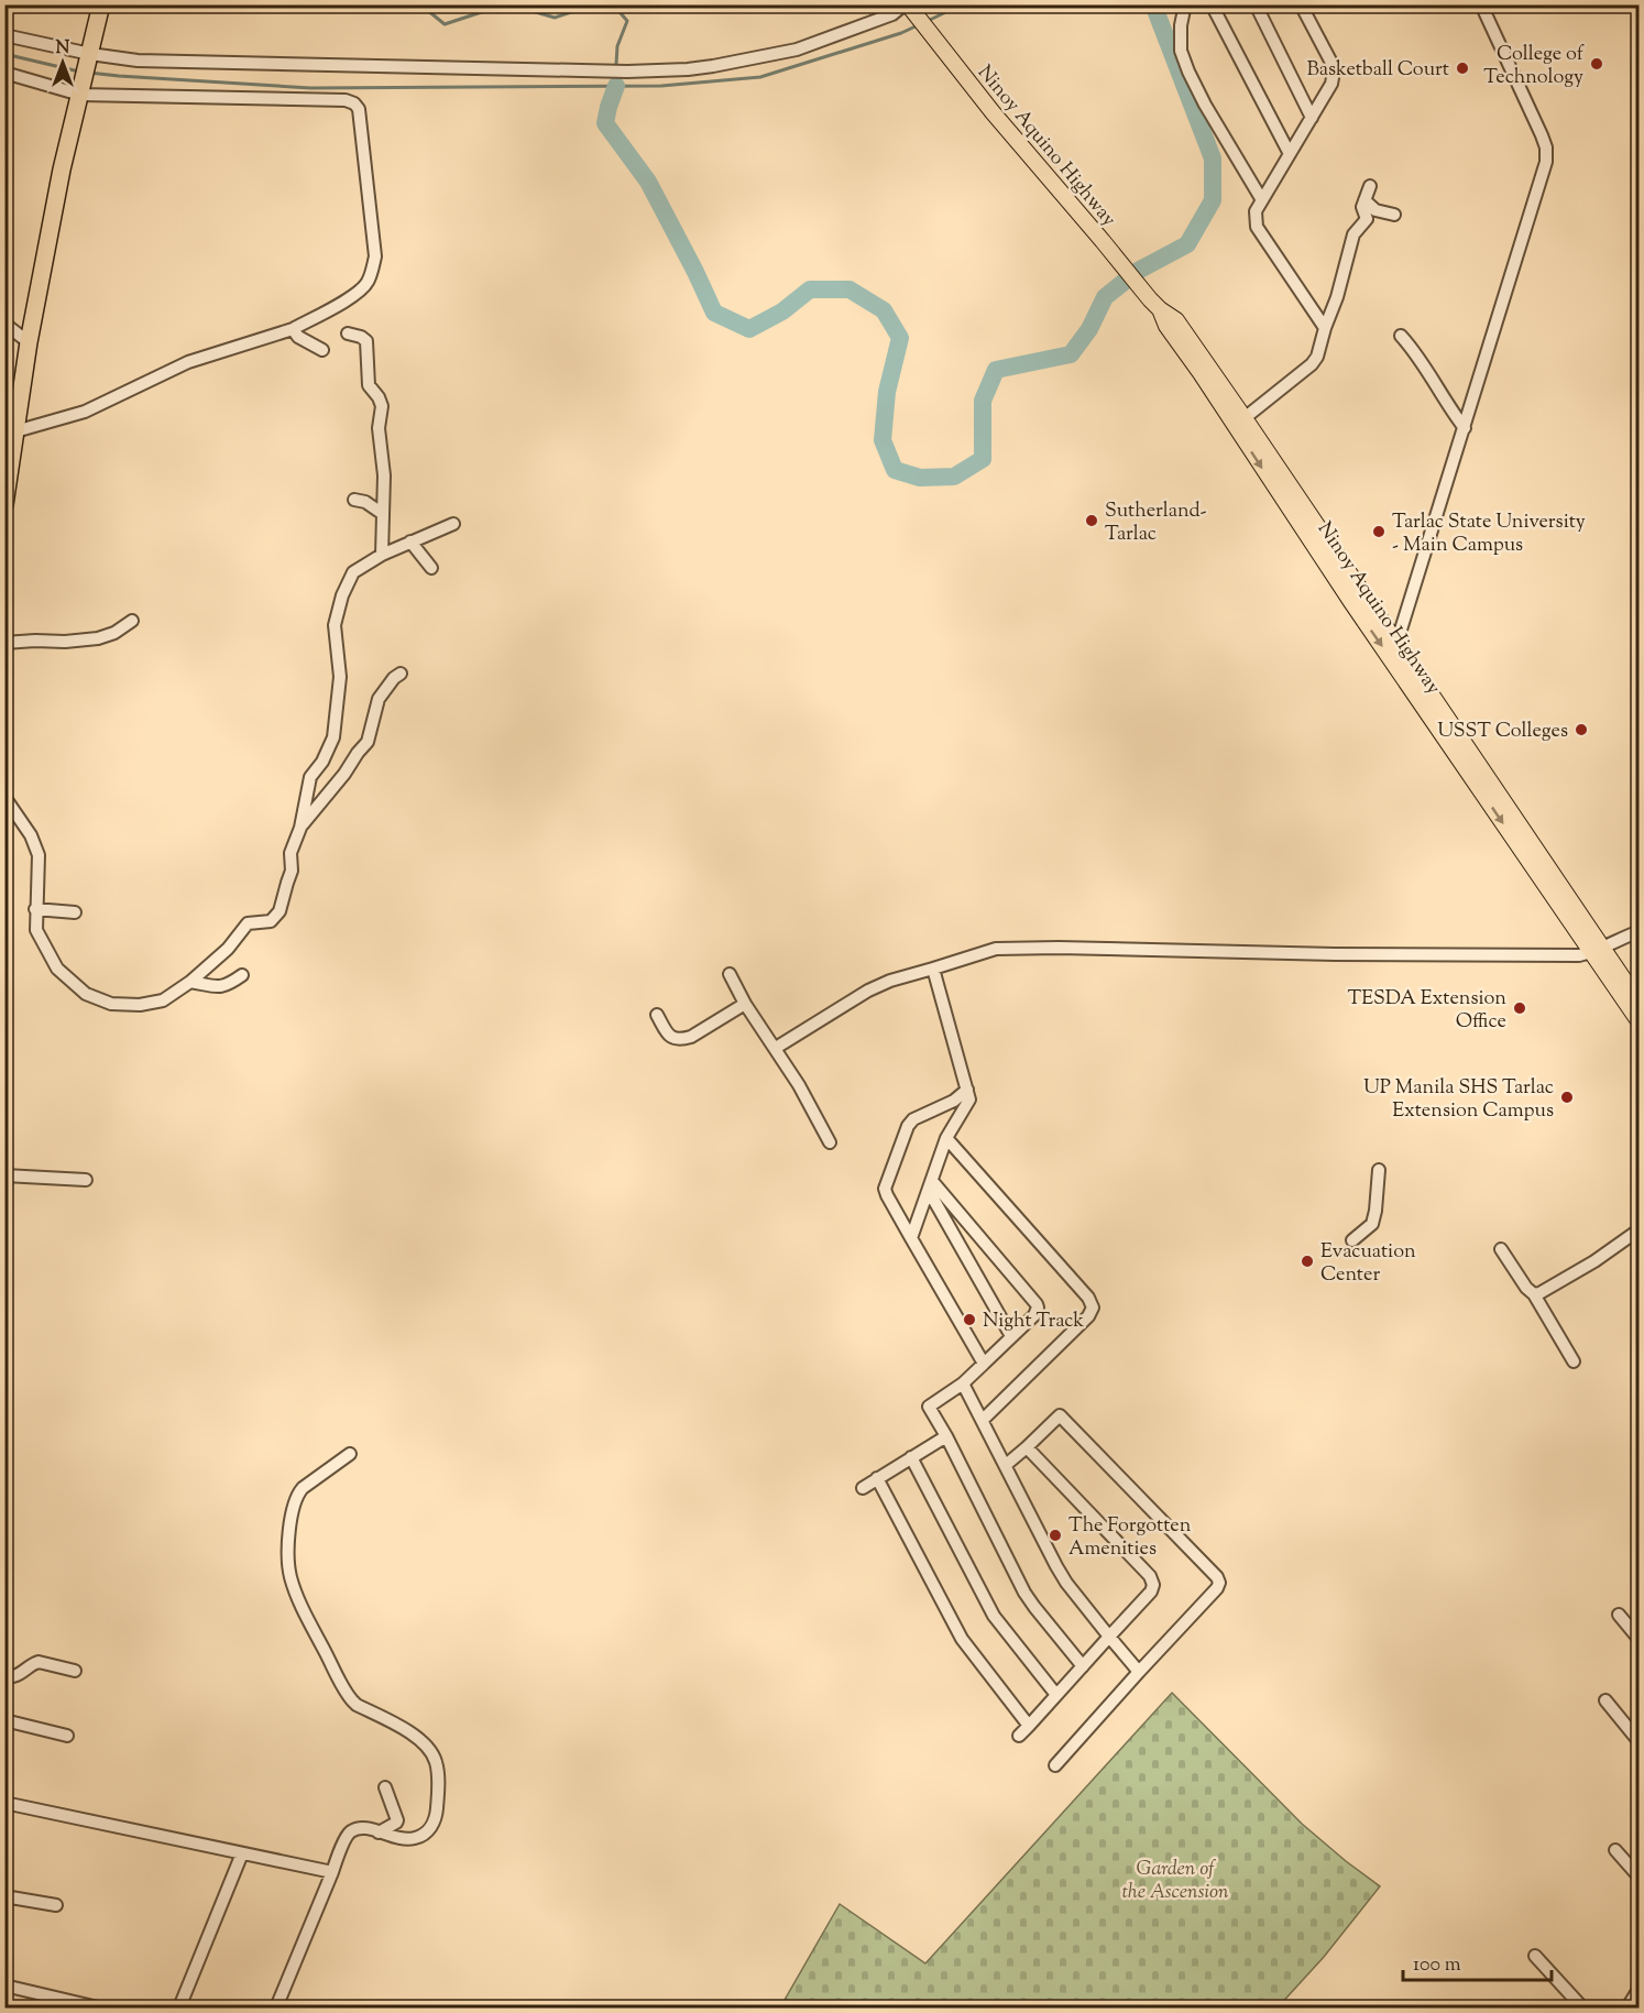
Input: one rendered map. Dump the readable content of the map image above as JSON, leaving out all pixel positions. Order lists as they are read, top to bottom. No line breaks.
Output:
{"streets":{"main road":["Ninoy Aquino Highway"]},"parks":["Garden of the Ascension"],"places":["College of Technology","Basketball Court","Sutherland- Tarlac","Tarlac State University - Main Campus","USST Colleges","TESDA Extension Office","UP Manila SHS Tarlac Extension Campus","Evacuation Center","Night Track","The Forgotten Amenities"],"scale_bar":"100 m","north":"top"}
